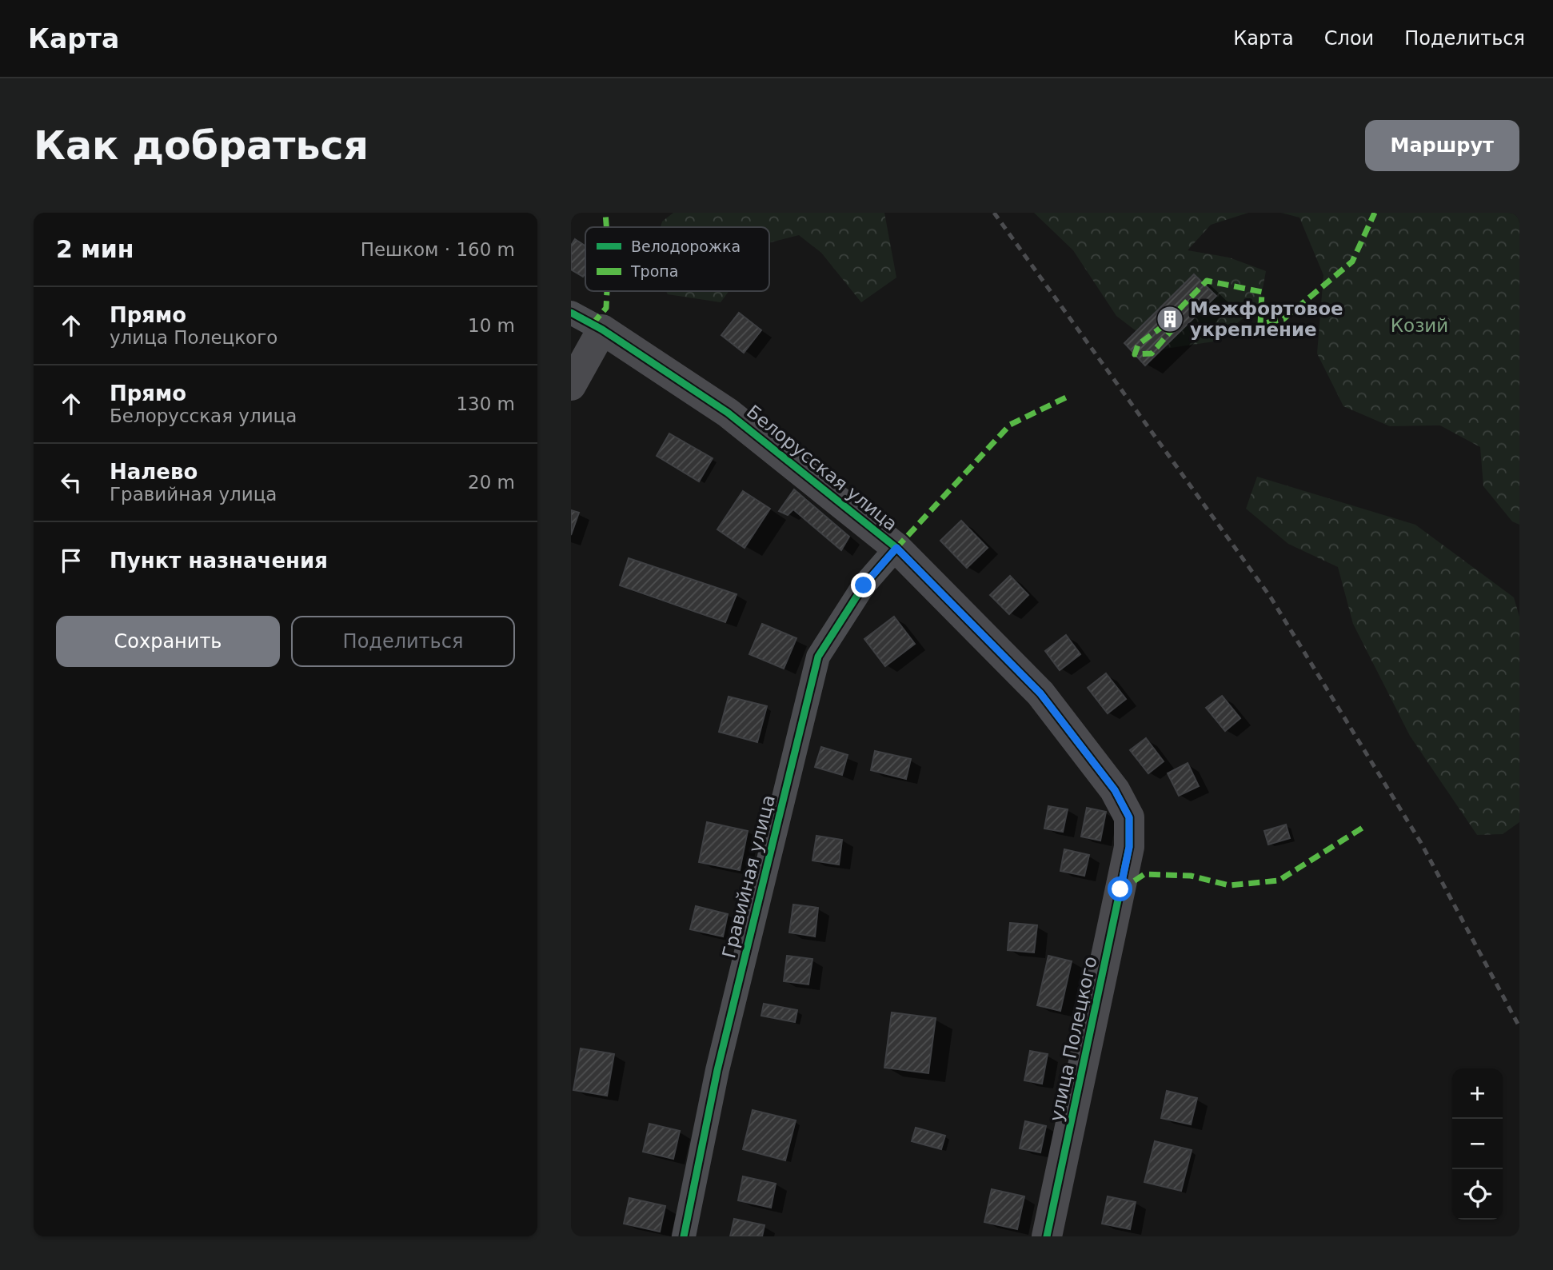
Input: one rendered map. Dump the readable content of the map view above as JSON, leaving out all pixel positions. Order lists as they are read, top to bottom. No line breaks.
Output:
{"streets":{"street":["Белорусская улица","Гравийная улица","улица Полецкого"]},"crossings":[["Белорусская улица","Гравийная улица"],["Белорусская улица","улица Полецкого"]],"parks":["Козий"],"places":{"building":["Межфортовое укрепление"]},"legend":["Велодорожка","Тропа"],"page":{"header":"Карта","nav":["Карта","Слои","Поделиться"],"buttons":["Маршрут",["Сохранить","Поделиться"]],"title":"Как добраться","heading":["2 мин","Пешком · 160 m"],"list":[["Прямо","улица Полецкого","10 m"],["Прямо","Белорусская улица","130 m"],["Налево","Гравийная улица","20 m"],"Пункт назначения"],"map_buttons":["+","−"]}}
